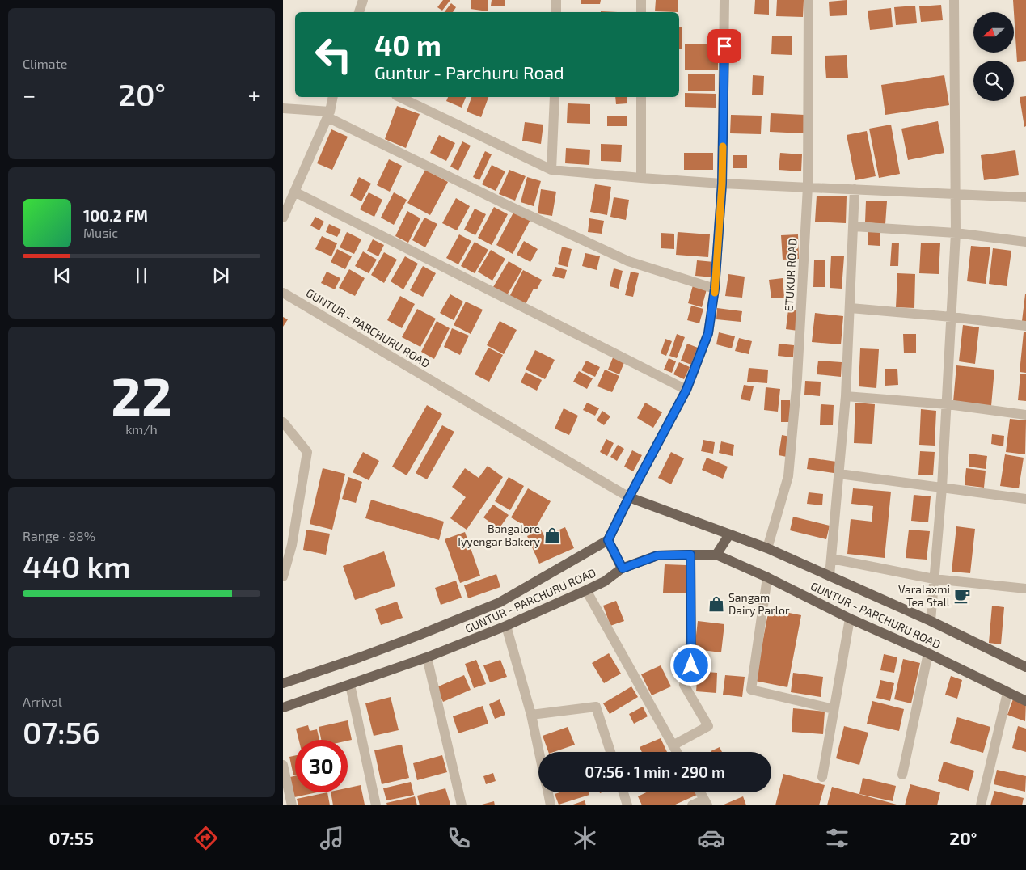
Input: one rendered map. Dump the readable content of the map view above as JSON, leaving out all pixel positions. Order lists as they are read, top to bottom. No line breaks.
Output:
{"streets":{"main road":["GUNTUR - PARCHURU ROAD"],"street":["ETUKUR ROAD"]},"crossings":[["ETUKUR ROAD","GUNTUR - PARCHURU ROAD"]],"places":{"shop":["Bangalore Iyyengar Bakery","Sangam Dairy Parlor"],"cafe":["Varalaxmi Tea Stall"]},"north":"left","page":{"tile":["Climate",["22","km/h"],["Range · 88%","440 km"],["Arrival","07:56"]],"turn":["40 m","Guntur - Parchuru Road"],"heat":["−","20°","+"],"song":["100.2 FM","Music"],"limit":"30","trip":"07:56 · 1 min · 290 m","tabs":["07:55","20°"]}}
